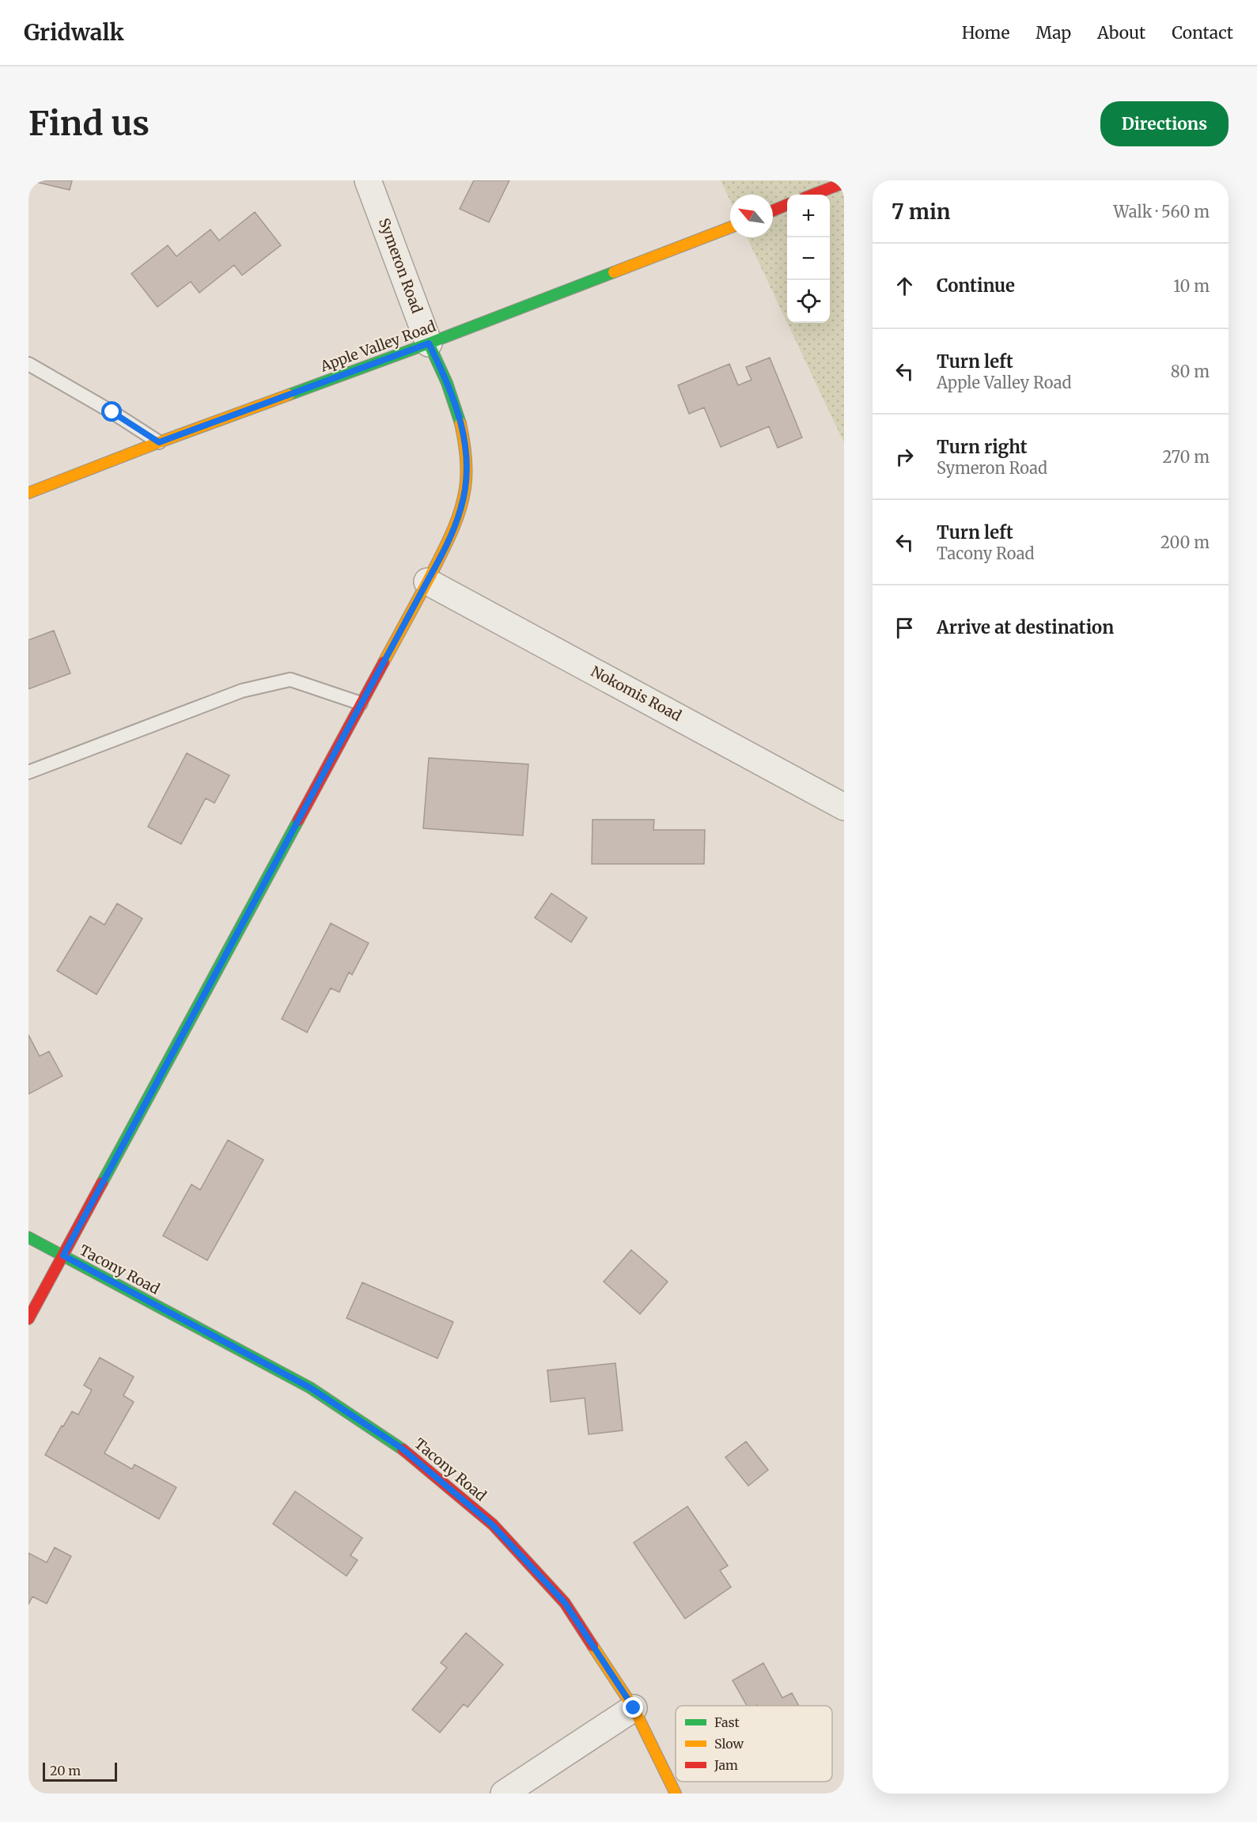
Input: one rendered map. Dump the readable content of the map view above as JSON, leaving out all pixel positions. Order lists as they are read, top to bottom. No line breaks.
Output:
{"streets":{"street":["Symeron Road","Apple Valley Road","Nokomis Road","Tacony Road"]},"crossings":[["Symeron Road","Apple Valley Road"],["Symeron Road","Nokomis Road"],["Symeron Road","Tacony Road"]],"legend":["Fast","Slow","Jam"],"scale_bar":"20 m","north":"top left","page":{"header":"Gridwalk","nav":["Home","Map","About","Contact"],"buttons":"Directions","title":"Find us","heading":["7 min","Walk · 560 m"],"map_buttons":["+","−"],"list":[["Continue","10 m"],["Turn left","Apple Valley Road","80 m"],["Turn right","Symeron Road","270 m"],["Turn left","Tacony Road","200 m"],"Arrive at destination"],"scale":"20 m"}}
